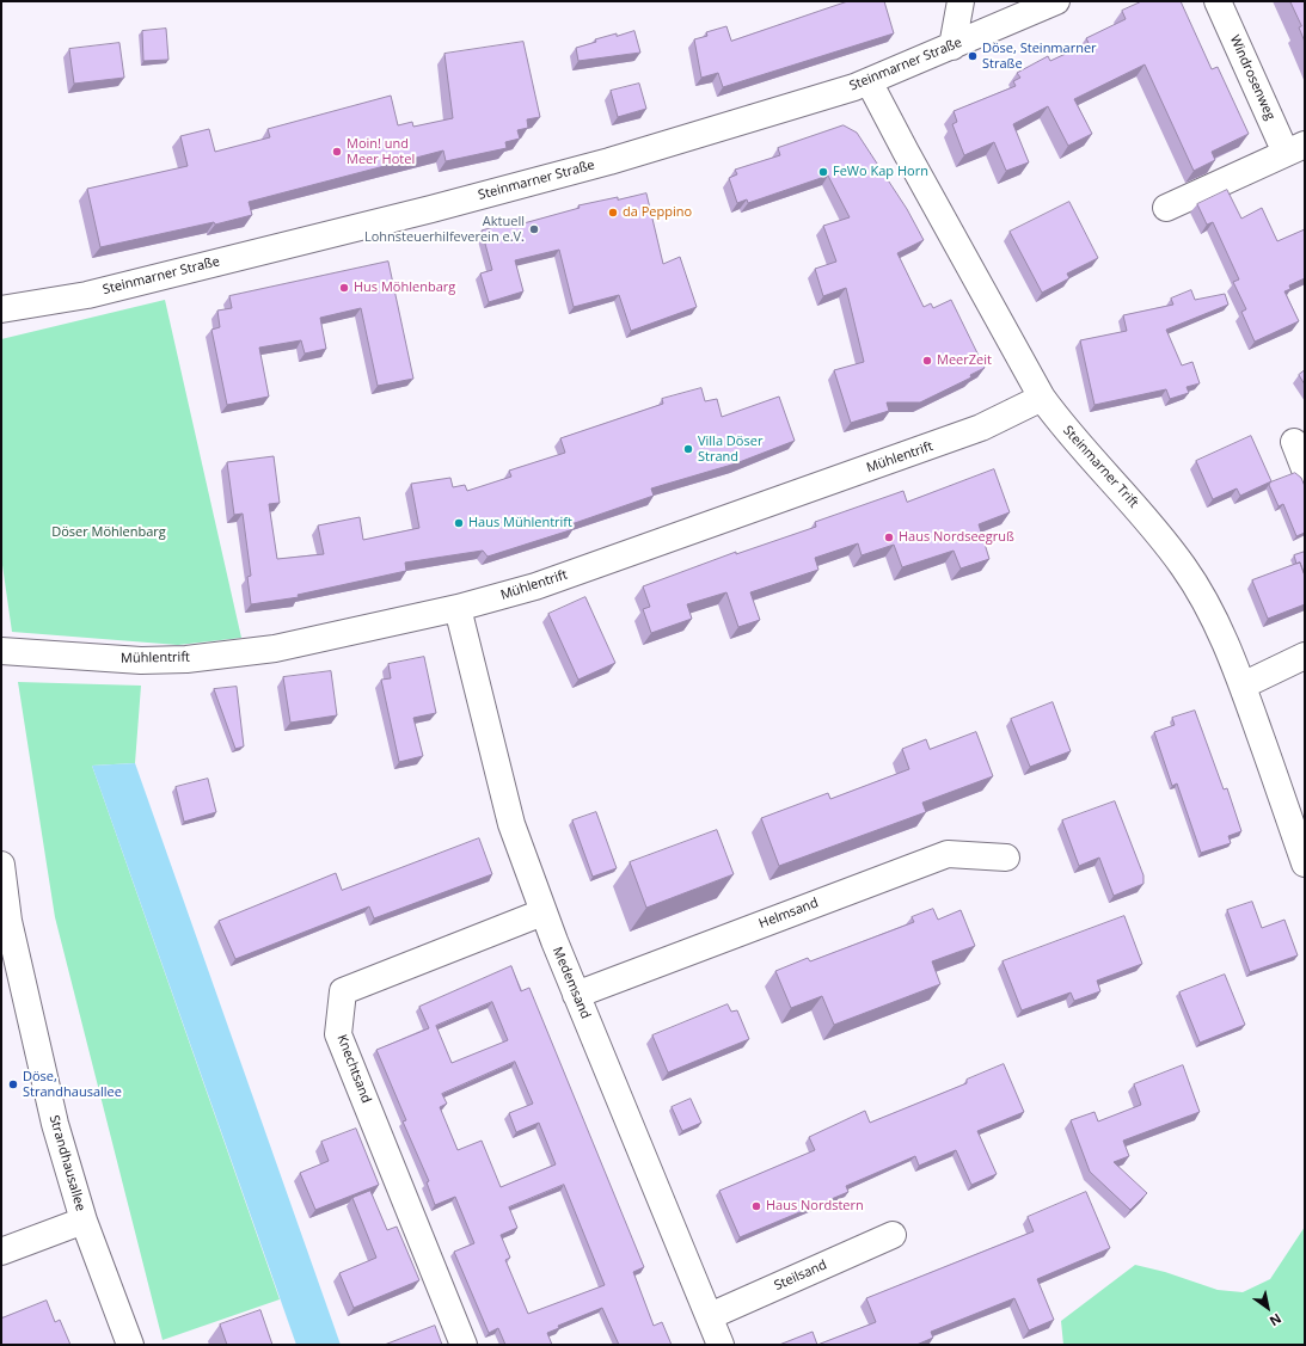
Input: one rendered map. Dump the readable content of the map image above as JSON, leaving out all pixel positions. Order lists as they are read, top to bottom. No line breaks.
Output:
{"streets":{"street":["Steinmarner Straße","Windrosenweg","Mühlentrift","Steinmarner Trift","Helmsand","Medemsand","Knechtsand","Strandhausallee","Steilsand"]},"crossings":[["Steinmarner Straße","Steinmarner Trift"],["Mühlentrift","Steinmarner Trift"],["Mühlentrift","Medemsand"],["Helmsand","Medemsand"],["Medemsand","Knechtsand"],["Medemsand","Steilsand"]],"parks":["Döser Möhlenbarg"],"places":["Döse, Steinmarner Straße","Moin! und Meer Hotel","FeWo Kap Horn","da Peppino","Aktuell Lohnsteuerhilfeverein e.V.","Hus Möhlenbarg","MeerZeit","Villa Döser Strand","Haus Mühlentrift","Haus Nordseegruß","Döse, Strandhausallee","Haus Nordstern"],"north":"bottom right"}
